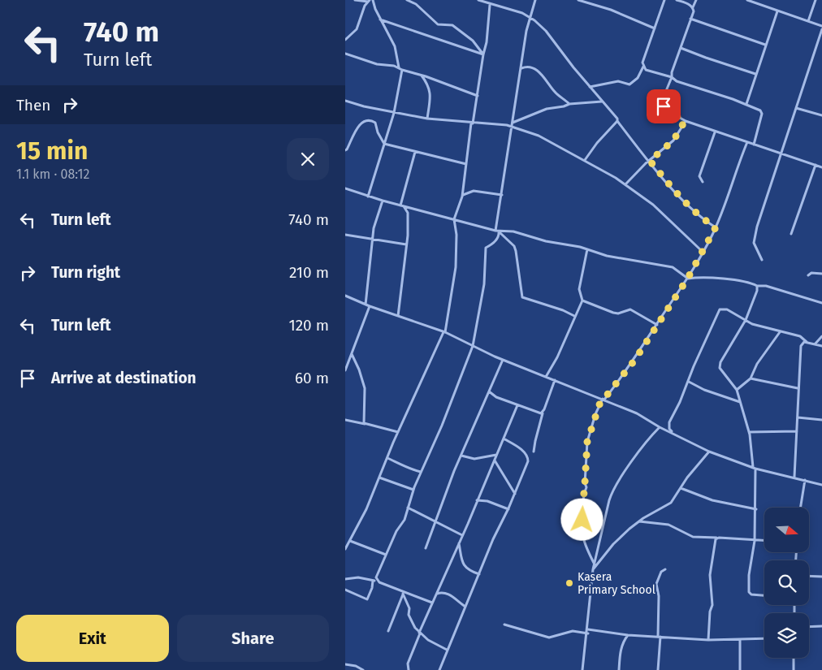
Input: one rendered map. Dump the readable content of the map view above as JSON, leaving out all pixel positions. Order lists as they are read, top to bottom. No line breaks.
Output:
{"places":["Kasera Primary School"],"north":"right","page":{"turn":["740 m","Turn left"],"then":"Then","heading":["15 min","1.1 km · 08:12"],"list":[{"name":"Turn left","value":"740 m"},{"name":"Turn right","value":"210 m"},{"name":"Turn left","value":"120 m"},{"name":"Arrive at destination","value":"60 m"}],"buttons":["Exit","Share"]}}
